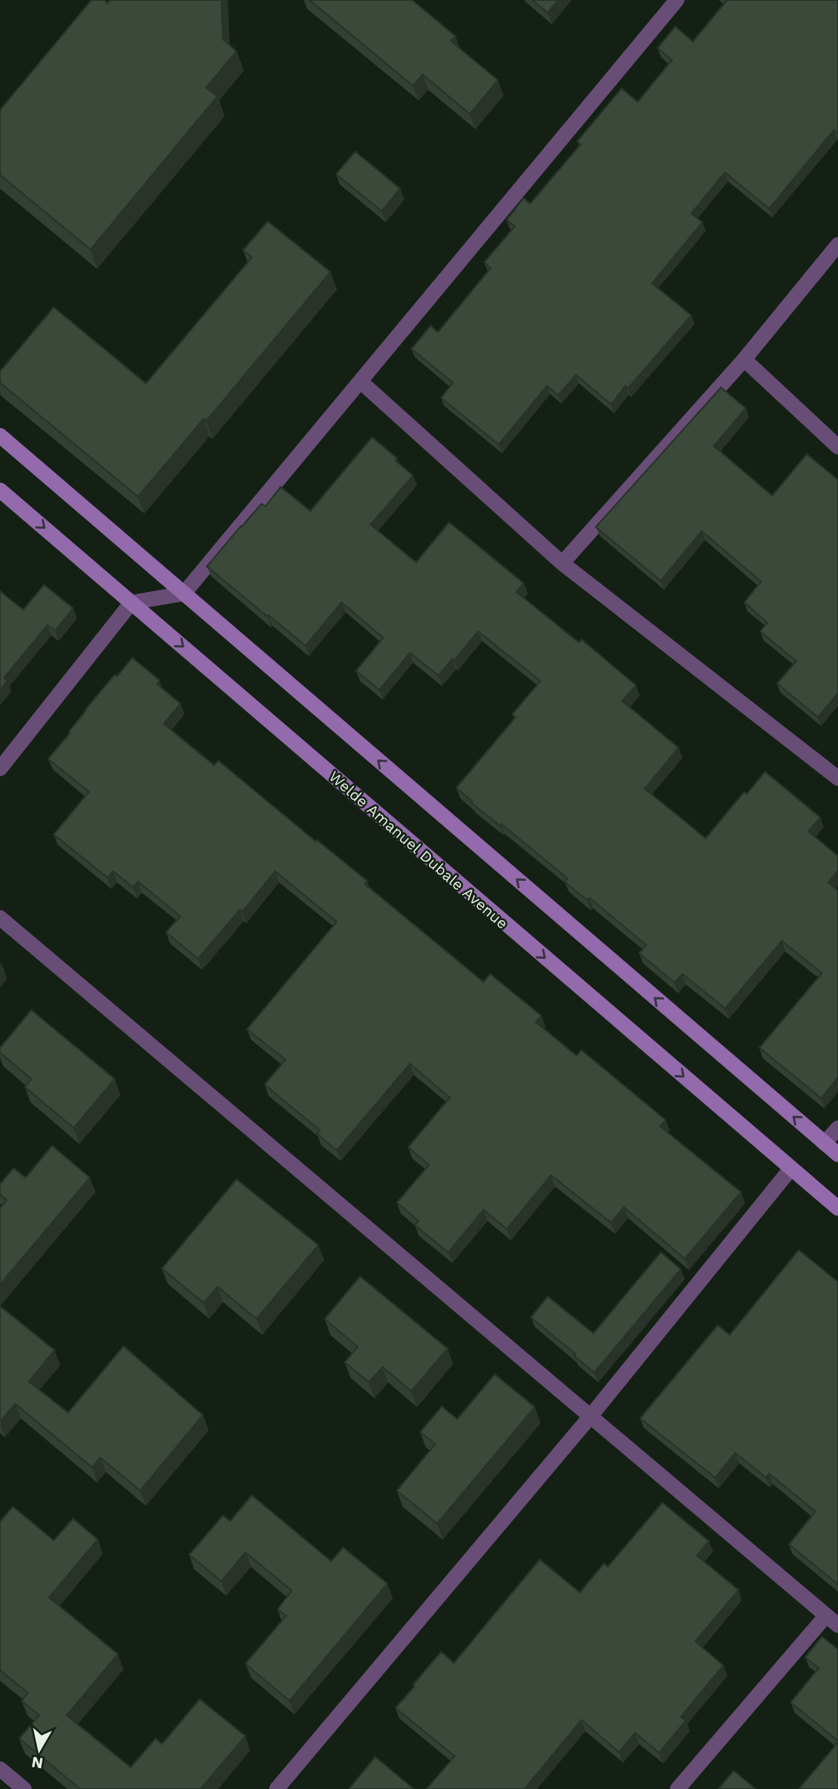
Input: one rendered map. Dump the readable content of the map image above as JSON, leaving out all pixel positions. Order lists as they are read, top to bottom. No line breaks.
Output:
{"streets":{"main road":["Welde Amanuel Dubale Avenue"]},"north":"bottom"}
